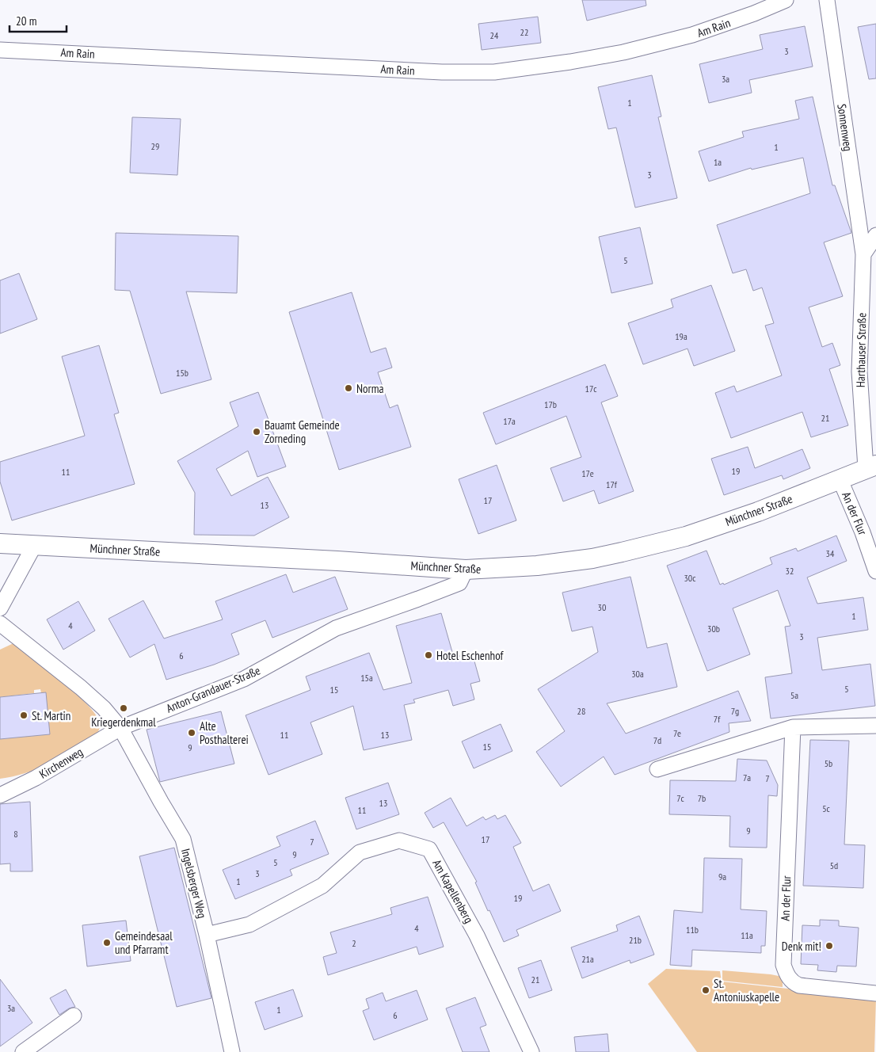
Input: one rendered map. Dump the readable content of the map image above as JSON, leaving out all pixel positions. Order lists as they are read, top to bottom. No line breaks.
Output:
{"streets":{"street":["Am Rain","Sonnenweg","Harthauser Straße","Münchner Straße","An der Flur","Anton-Grandauer-Straße","Kirchenweg","Ingelsberger Weg","Am Kapellenberg"]},"crossings":[["Sonnenweg","Harthauser Straße"],["Harthauser Straße","Münchner Straße"],["Münchner Straße","An der Flur"],["Münchner Straße","Anton-Grandauer-Straße"],["Anton-Grandauer-Straße","Kirchenweg"],["Anton-Grandauer-Straße","Ingelsberger Weg"],["Kirchenweg","Ingelsberger Weg"],["Ingelsberger Weg","Am Kapellenberg"]],"places":["Norma","Bauamt Gemeinde Zorneding","Hotel Eschenhof","Kriegerdenkmal","St. Martin","Alte Posthalterei","Gemeindesaal und Pfarramt","Denk mit!","St. Antoniuskapelle"],"house_numbers":["22","24","3","3a","1","29","1","1a","3","5","19a","15b","17c","17b","21","17a","19","11","17e","17f","17","13","34","32","30c","30","1","4","30b","3","6","30a","15a","5","15","5a","28","7g","7f","7e","11","13","7d","15","9","5b","7a","7","7c","7b","13","5c","11","9","8","17","7","9","5","5d","3","9a","1","19","4","11b","11a","21b","2","21a","21","3a","1","6"],"scale_bar":"20 m"}
